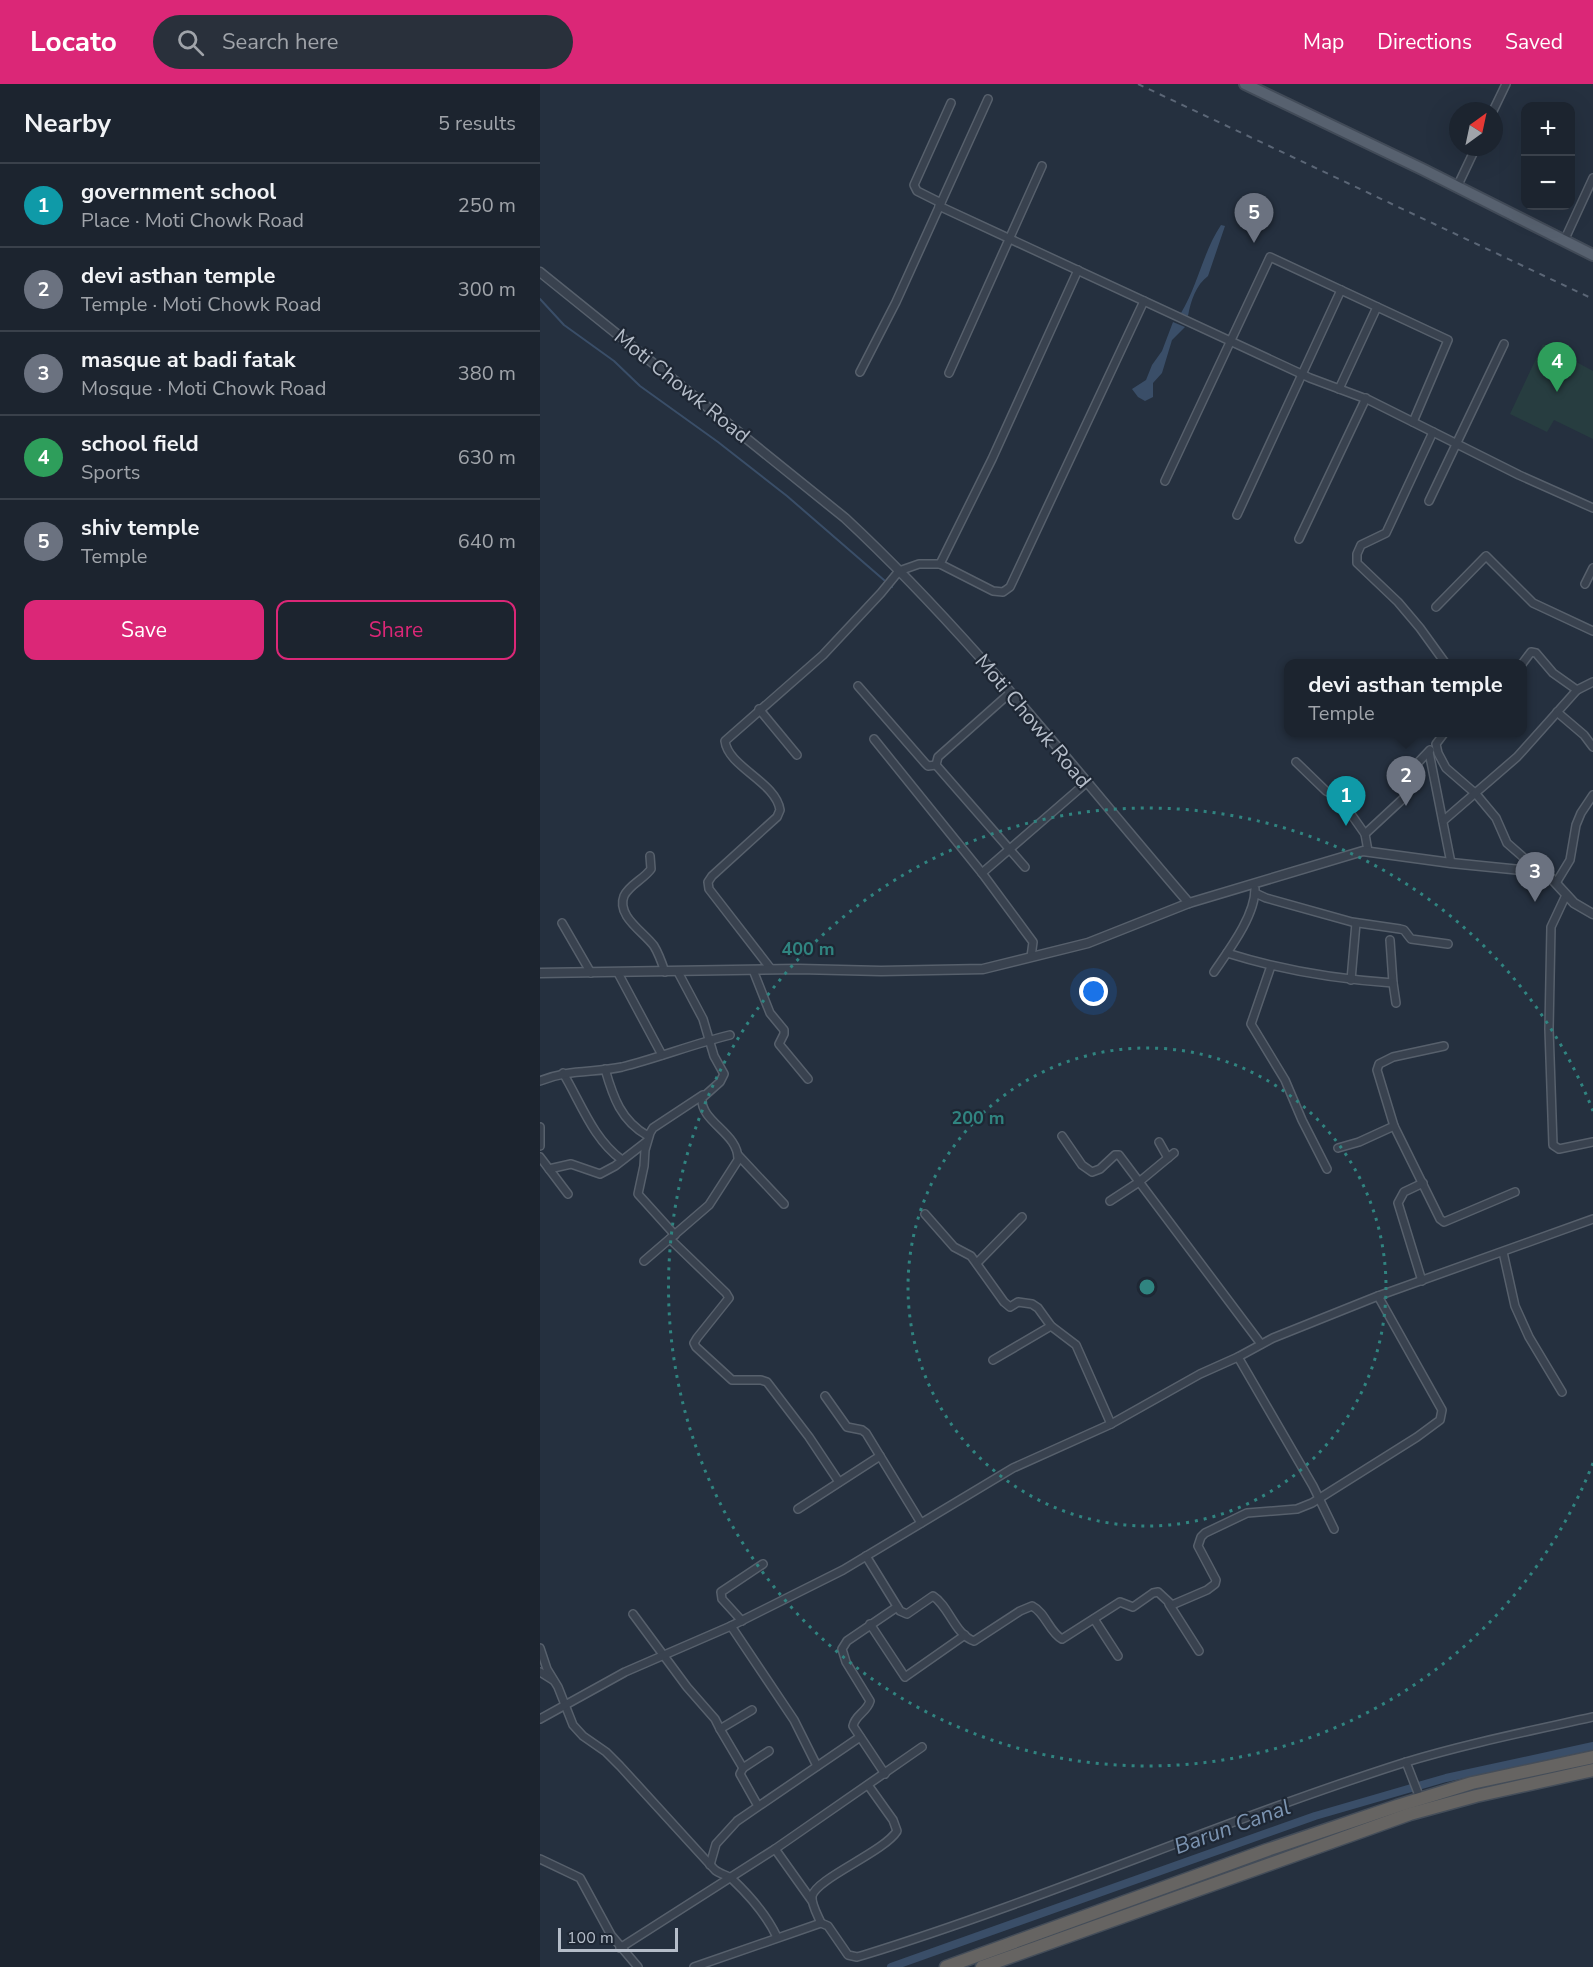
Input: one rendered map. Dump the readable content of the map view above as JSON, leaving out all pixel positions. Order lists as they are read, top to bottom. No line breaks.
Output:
{"streets":{"street":["Moti Chowk Road"]},"water":["Barun Canal"],"scale_bar":"100 m","north":"top right","page":{"header":"Locato","search":"Search here","nav":["Map","Directions","Saved"],"heading":["Nearby","5 results"],"map_buttons":["+","−"],"list":[{"mark":"1","name":"government school","note":"Place · Moti Chowk Road","value":"250 m"},{"mark":"2","name":"devi asthan temple","note":"Temple · Moti Chowk Road","value":"300 m"},{"mark":"3","name":"masque at badi fatak","note":"Mosque · Moti Chowk Road","value":"380 m"},{"mark":"4","name":"school field","note":"Sports","value":"630 m"},{"mark":"5","name":"shiv temple","note":"Temple","value":"640 m"}],"pins":["5","4","2","1","3"],"buttons":["Save","Share"],"popup":["devi asthan temple","Temple"],"scale":"100 m"},"rings":["400 m","200 m"]}
